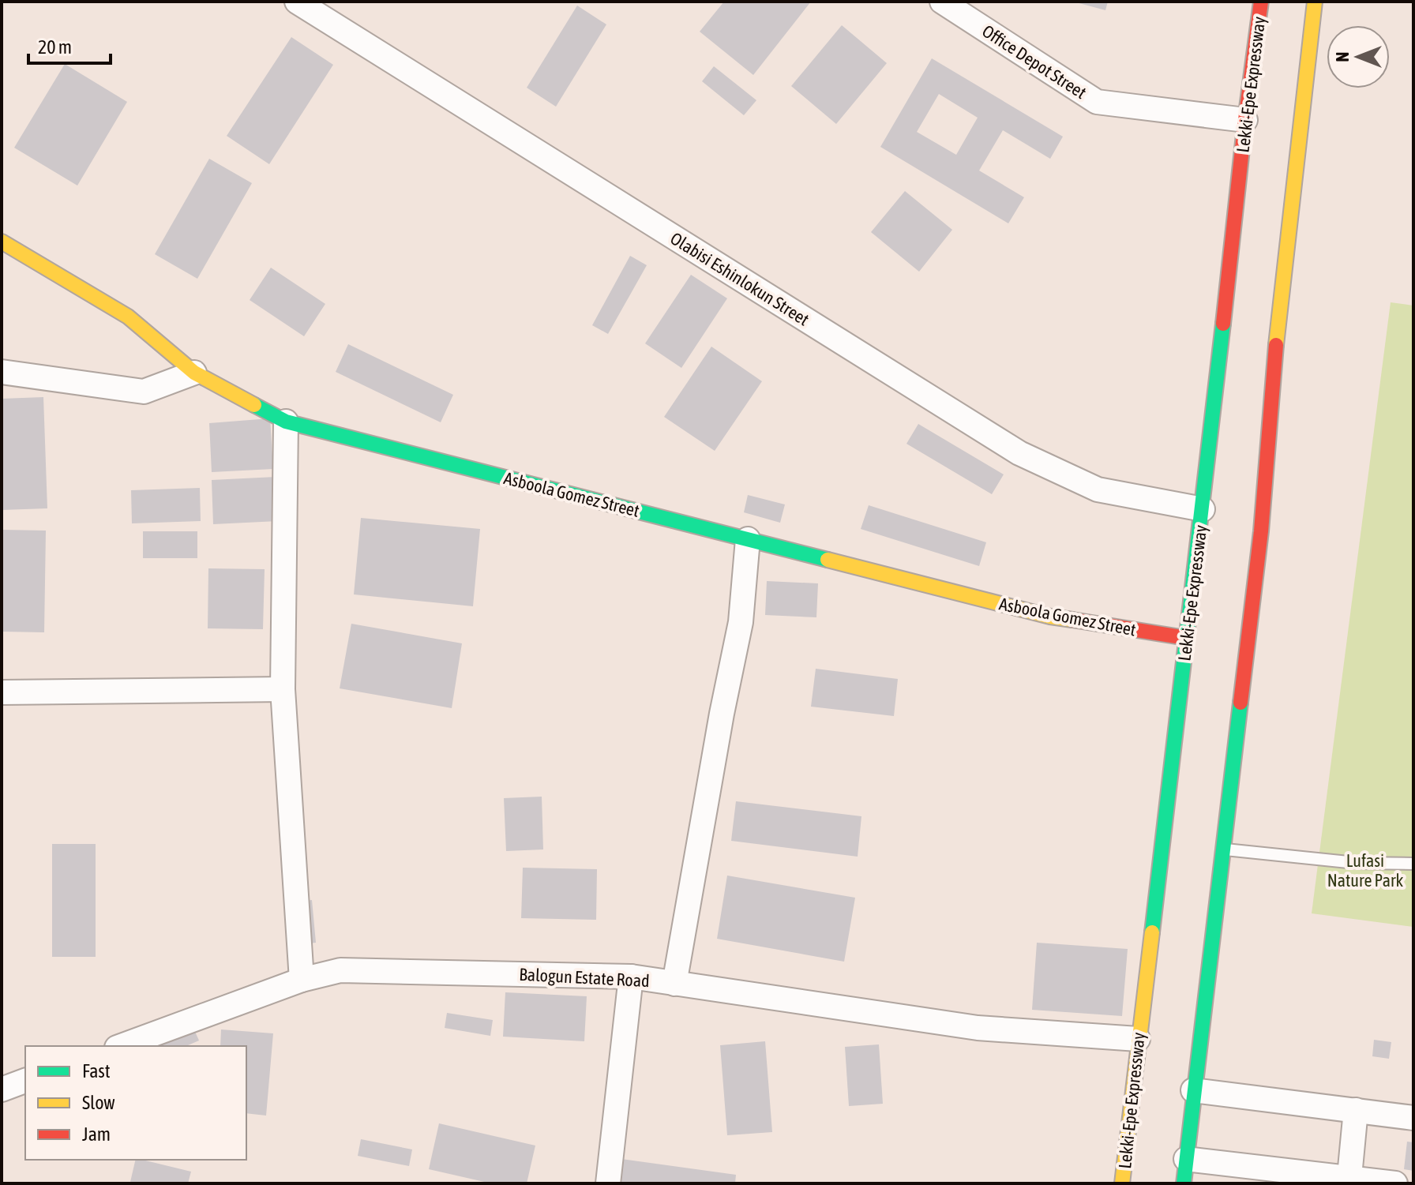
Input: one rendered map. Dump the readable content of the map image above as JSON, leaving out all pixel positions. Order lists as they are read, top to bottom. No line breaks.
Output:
{"streets":{"main road":["Lekki-Epe Expressway","Asboola Gomez Street"],"street":["Office Depot Street","Olabisi Eshinlokun Street","Balogun Estate Road"]},"crossings":[["Office Depot Street","Lekki-Epe Expressway"],["Lekki-Epe Expressway","Olabisi Eshinlokun Street"],["Lekki-Epe Expressway","Asboola Gomez Street"],["Lekki-Epe Expressway","Balogun Estate Road"]],"parks":["Lufasi Nature Park"],"legend":["Fast","Slow","Jam"],"scale_bar":"20 m","north":"left"}
